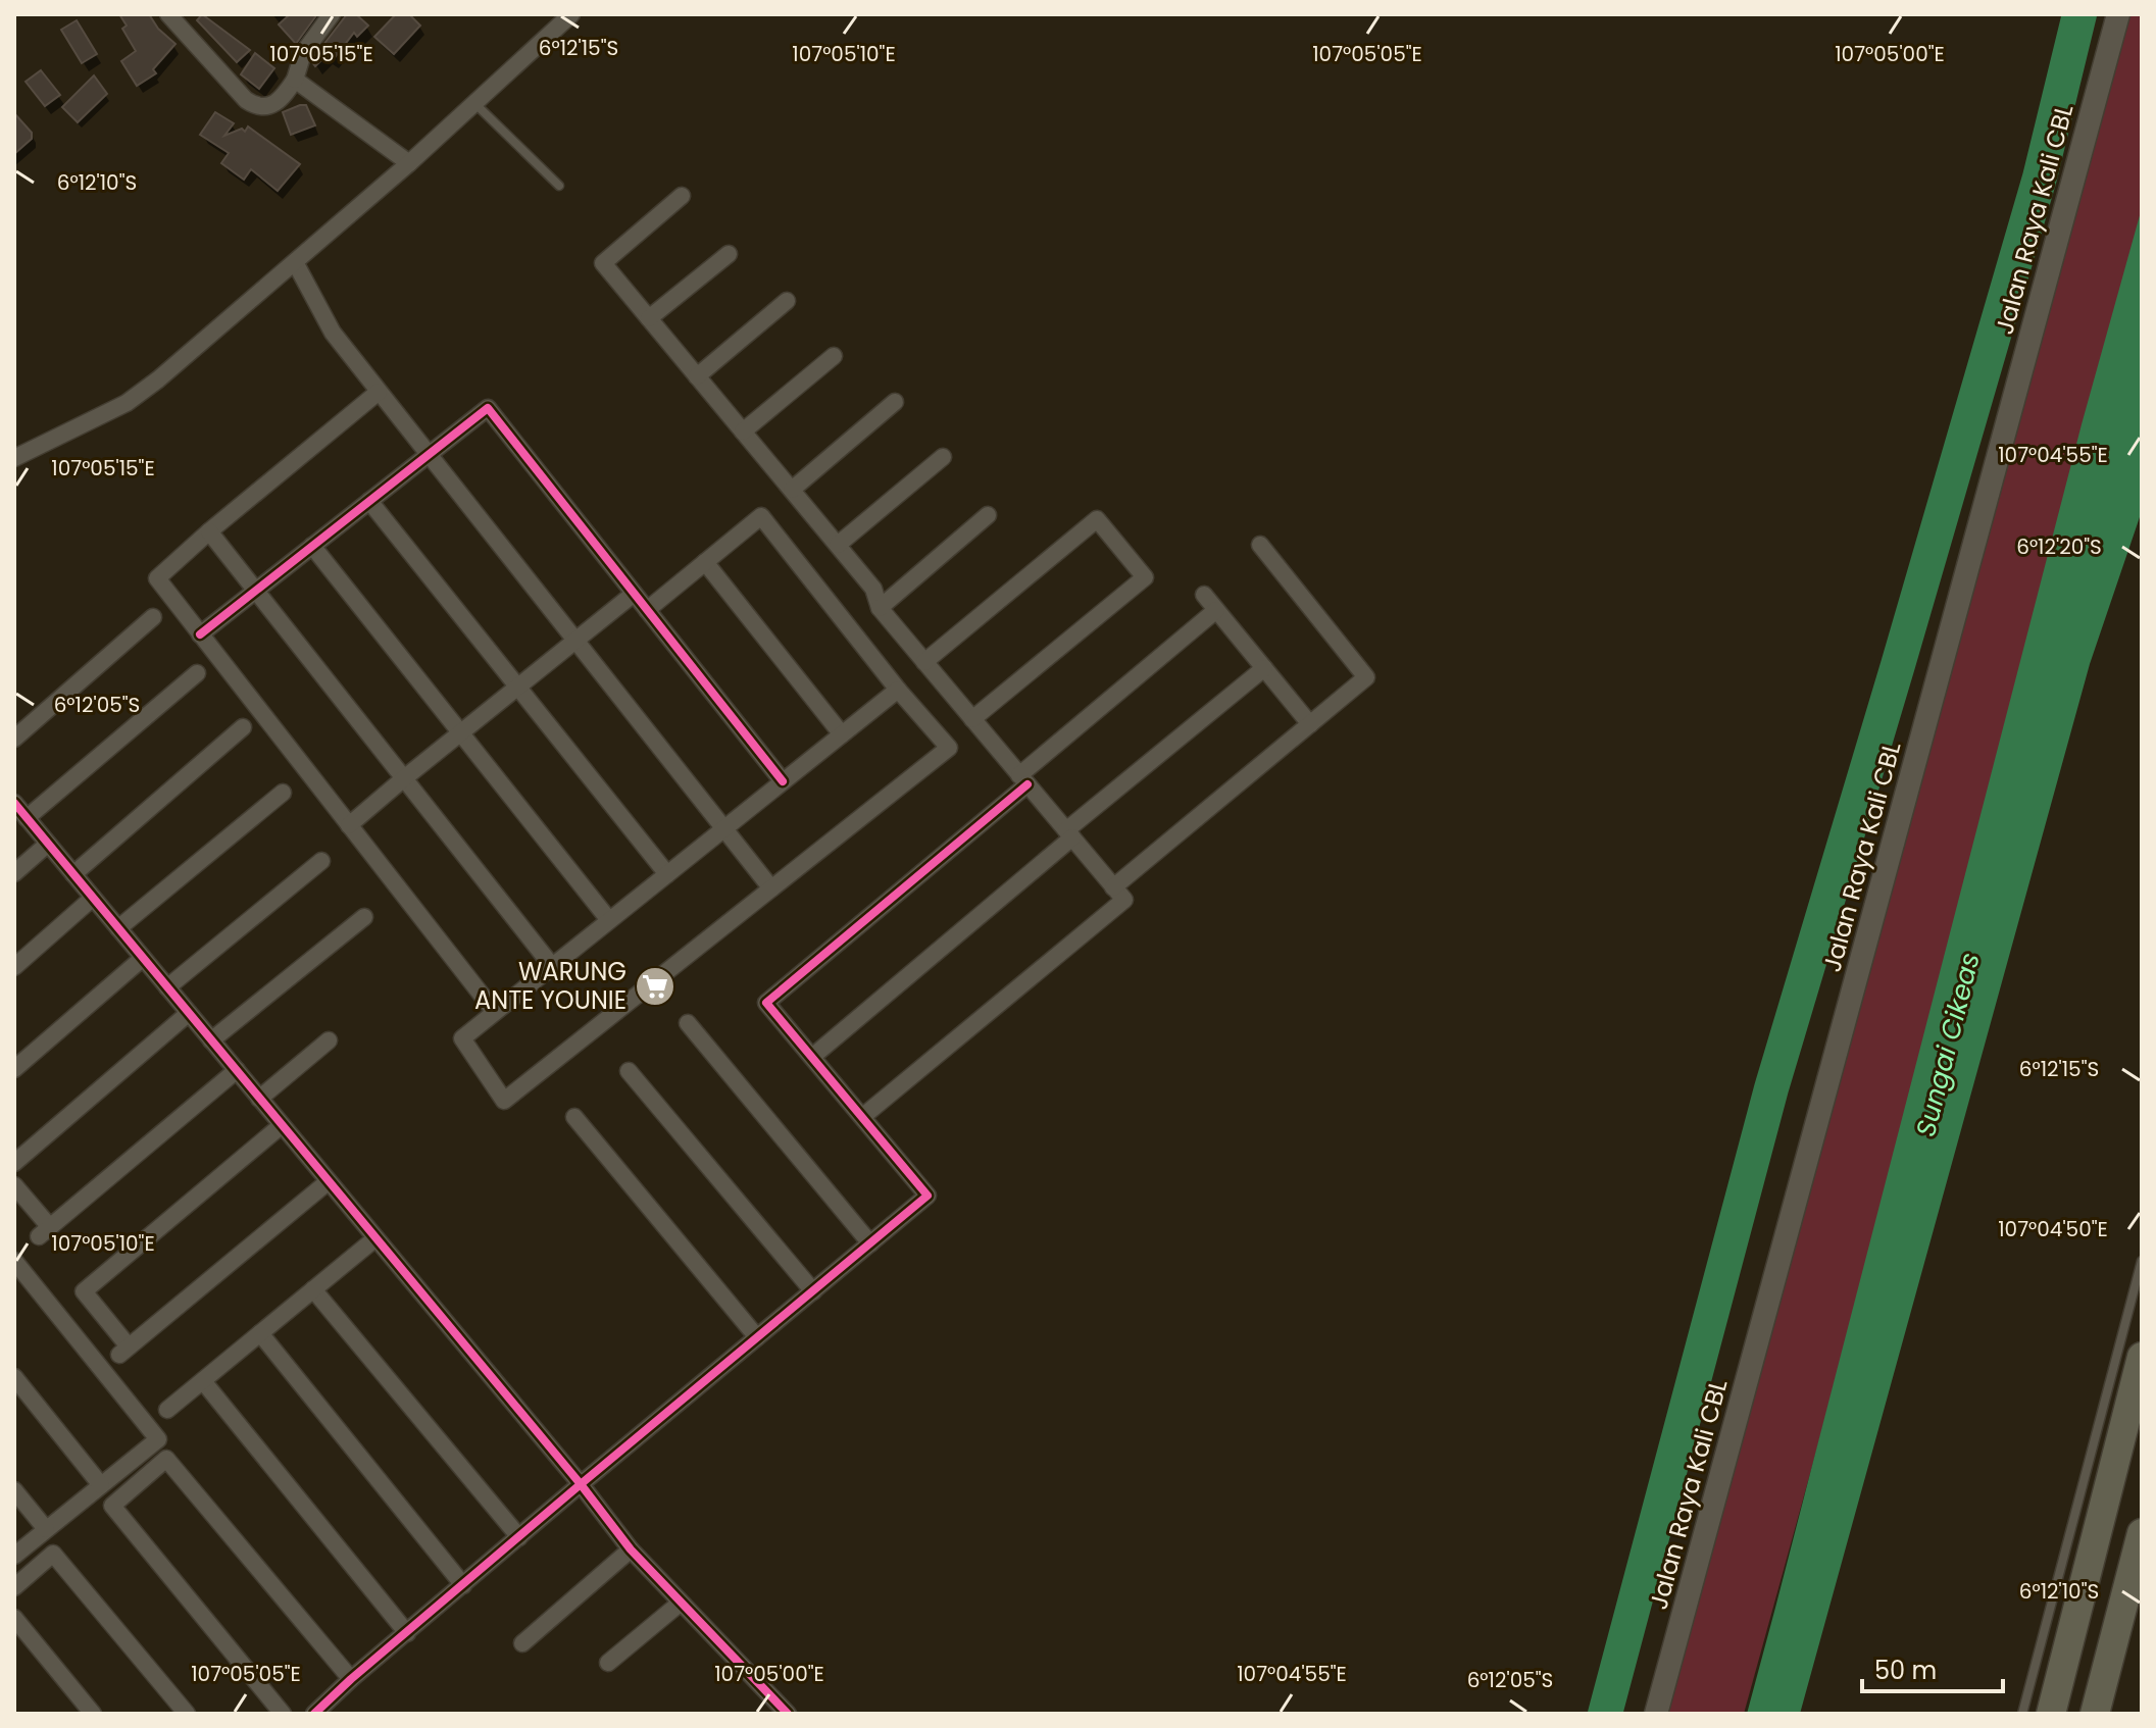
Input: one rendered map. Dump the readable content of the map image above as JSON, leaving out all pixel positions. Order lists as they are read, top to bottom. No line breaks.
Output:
{"streets":{"main road":["Jalan Raya Kali CBL"]},"water":["Sungai Cikeas"],"places":{"supermarket":["WARUNG ANTE YOUNIE"]},"scale_bar":"50 m","coordinates":["6°12'15\"S","107°05'15\"E","107°05'10\"E","107°05'05\"E","107°05'00\"E","6°12'10\"S","107°04'55\"E","6°12'20\"S","6°12'05\"S","107°04'50\"E"]}
